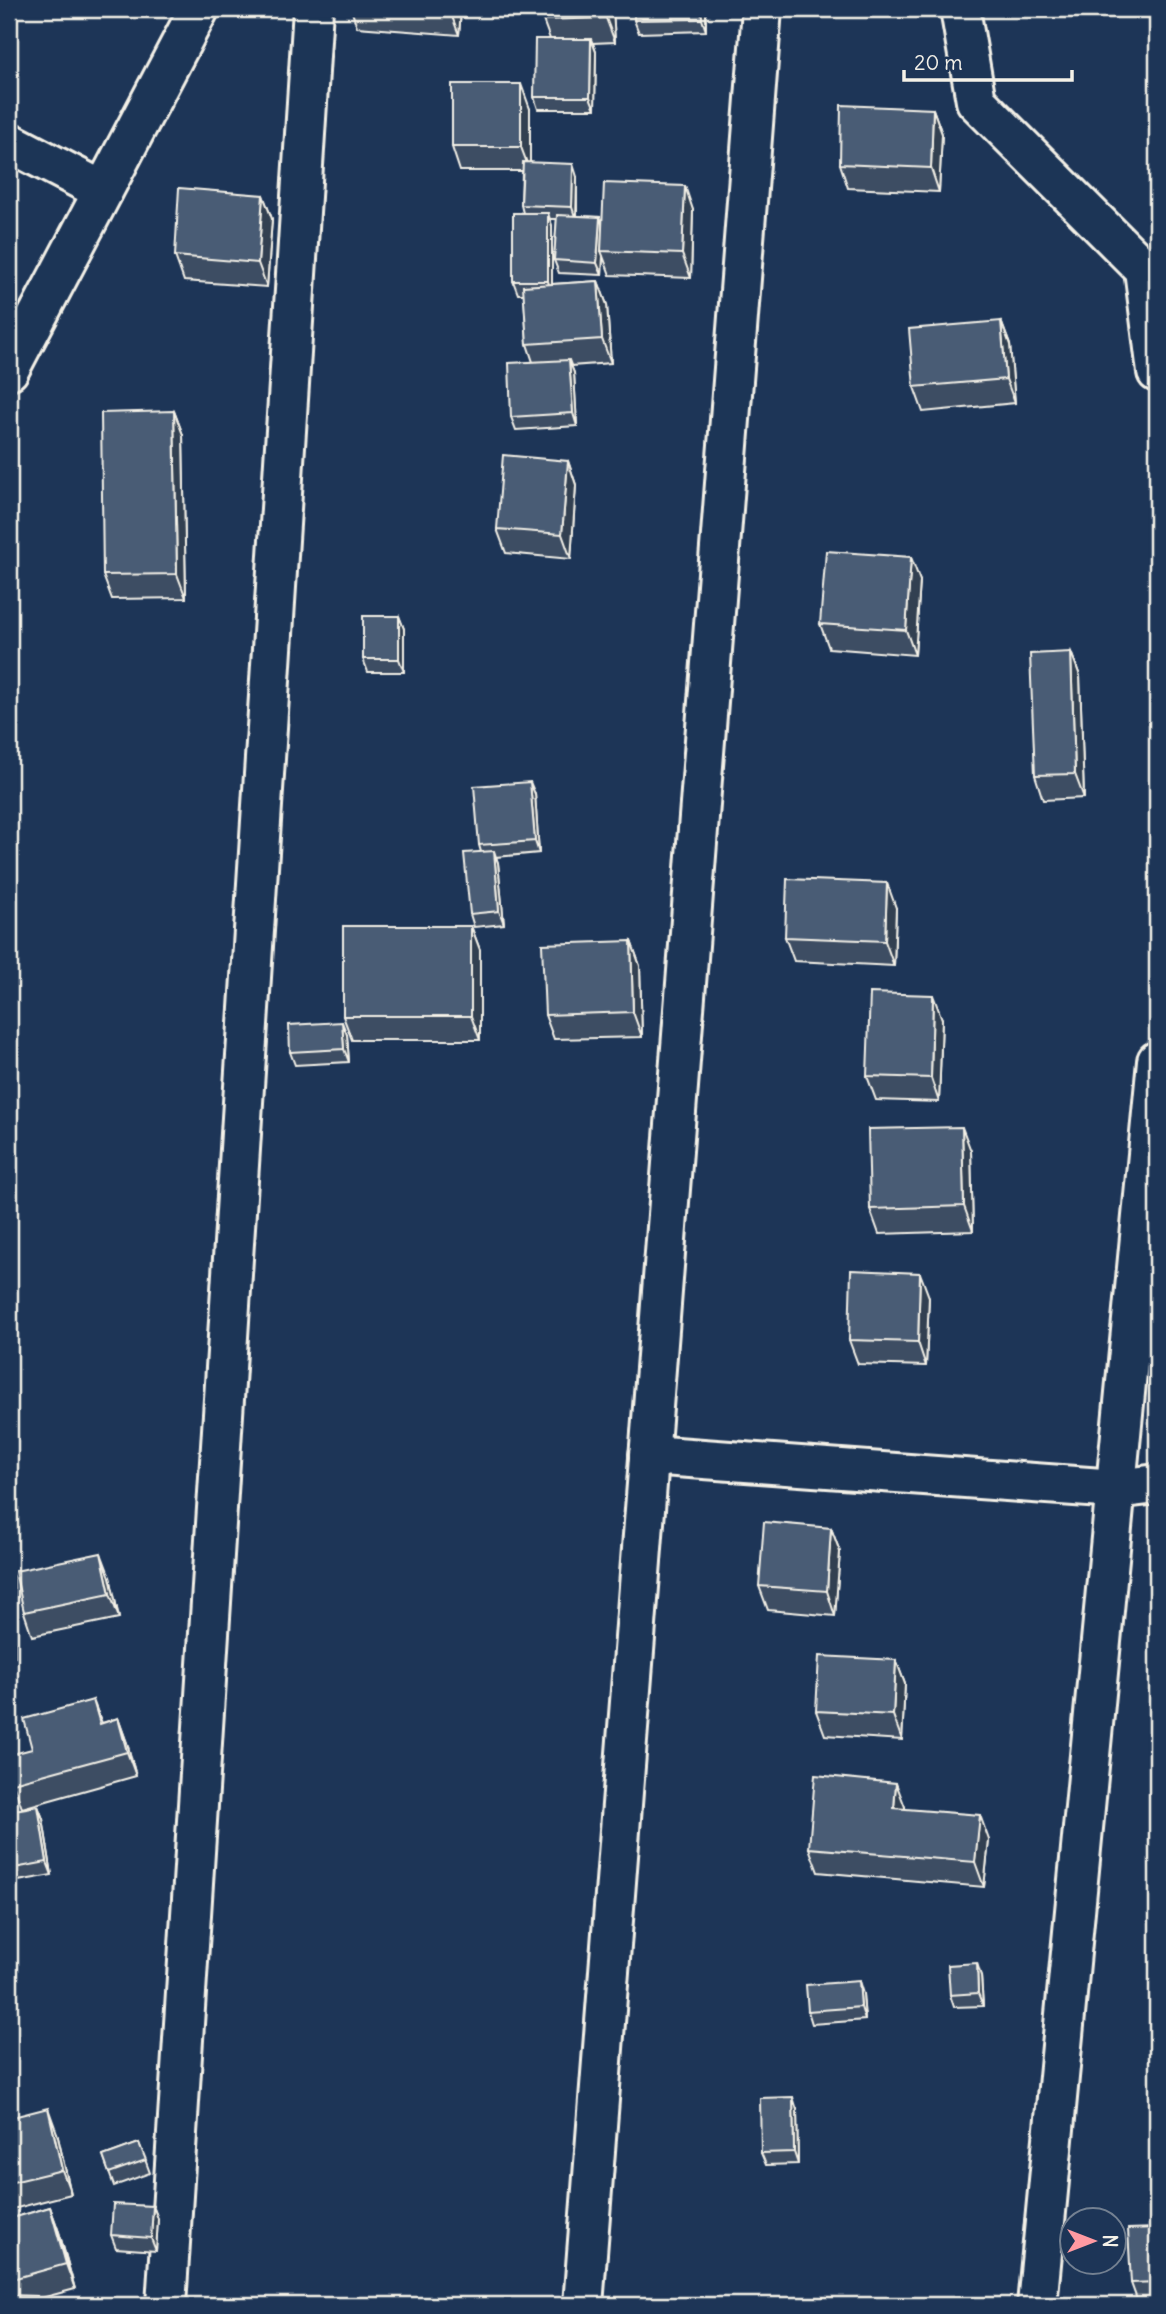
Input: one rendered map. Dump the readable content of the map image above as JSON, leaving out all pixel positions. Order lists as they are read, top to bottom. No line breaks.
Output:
{"scale_bar":"20 m","north":"right"}
